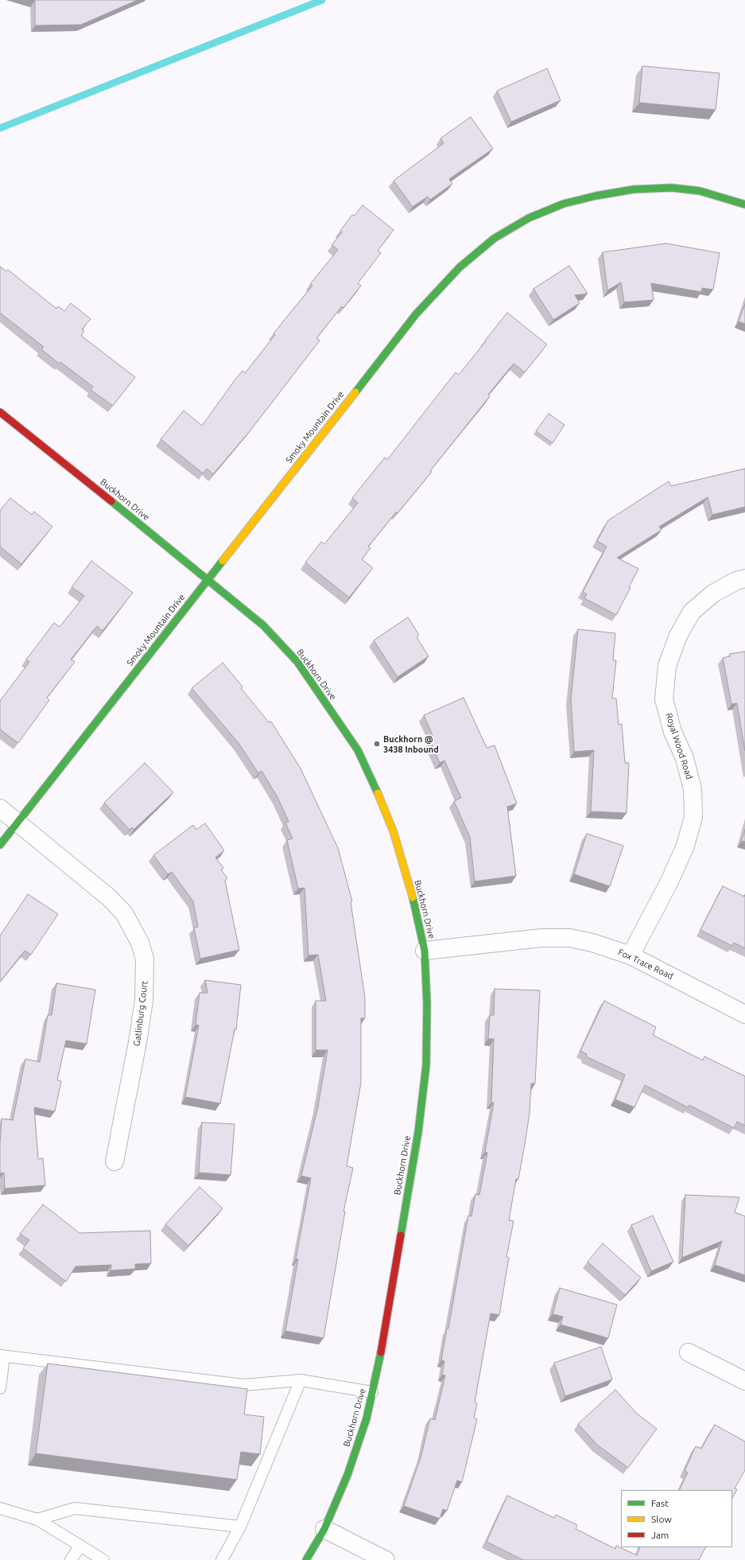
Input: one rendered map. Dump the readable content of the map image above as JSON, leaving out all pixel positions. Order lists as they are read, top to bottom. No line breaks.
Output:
{"streets":{"street":["Smoky Mountain Drive","Buckhorn Drive","Royal Wood Road","Fox Trace Road","Gatlinburg Court"]},"crossings":[["Smoky Mountain Drive","Buckhorn Drive"],["Smoky Mountain Drive","Gatlinburg Court"],["Buckhorn Drive","Fox Trace Road"],["Royal Wood Road","Fox Trace Road"]],"places":["Buckhorn @ 3438 Inbound"],"legend":["Fast","Slow","Jam"]}
